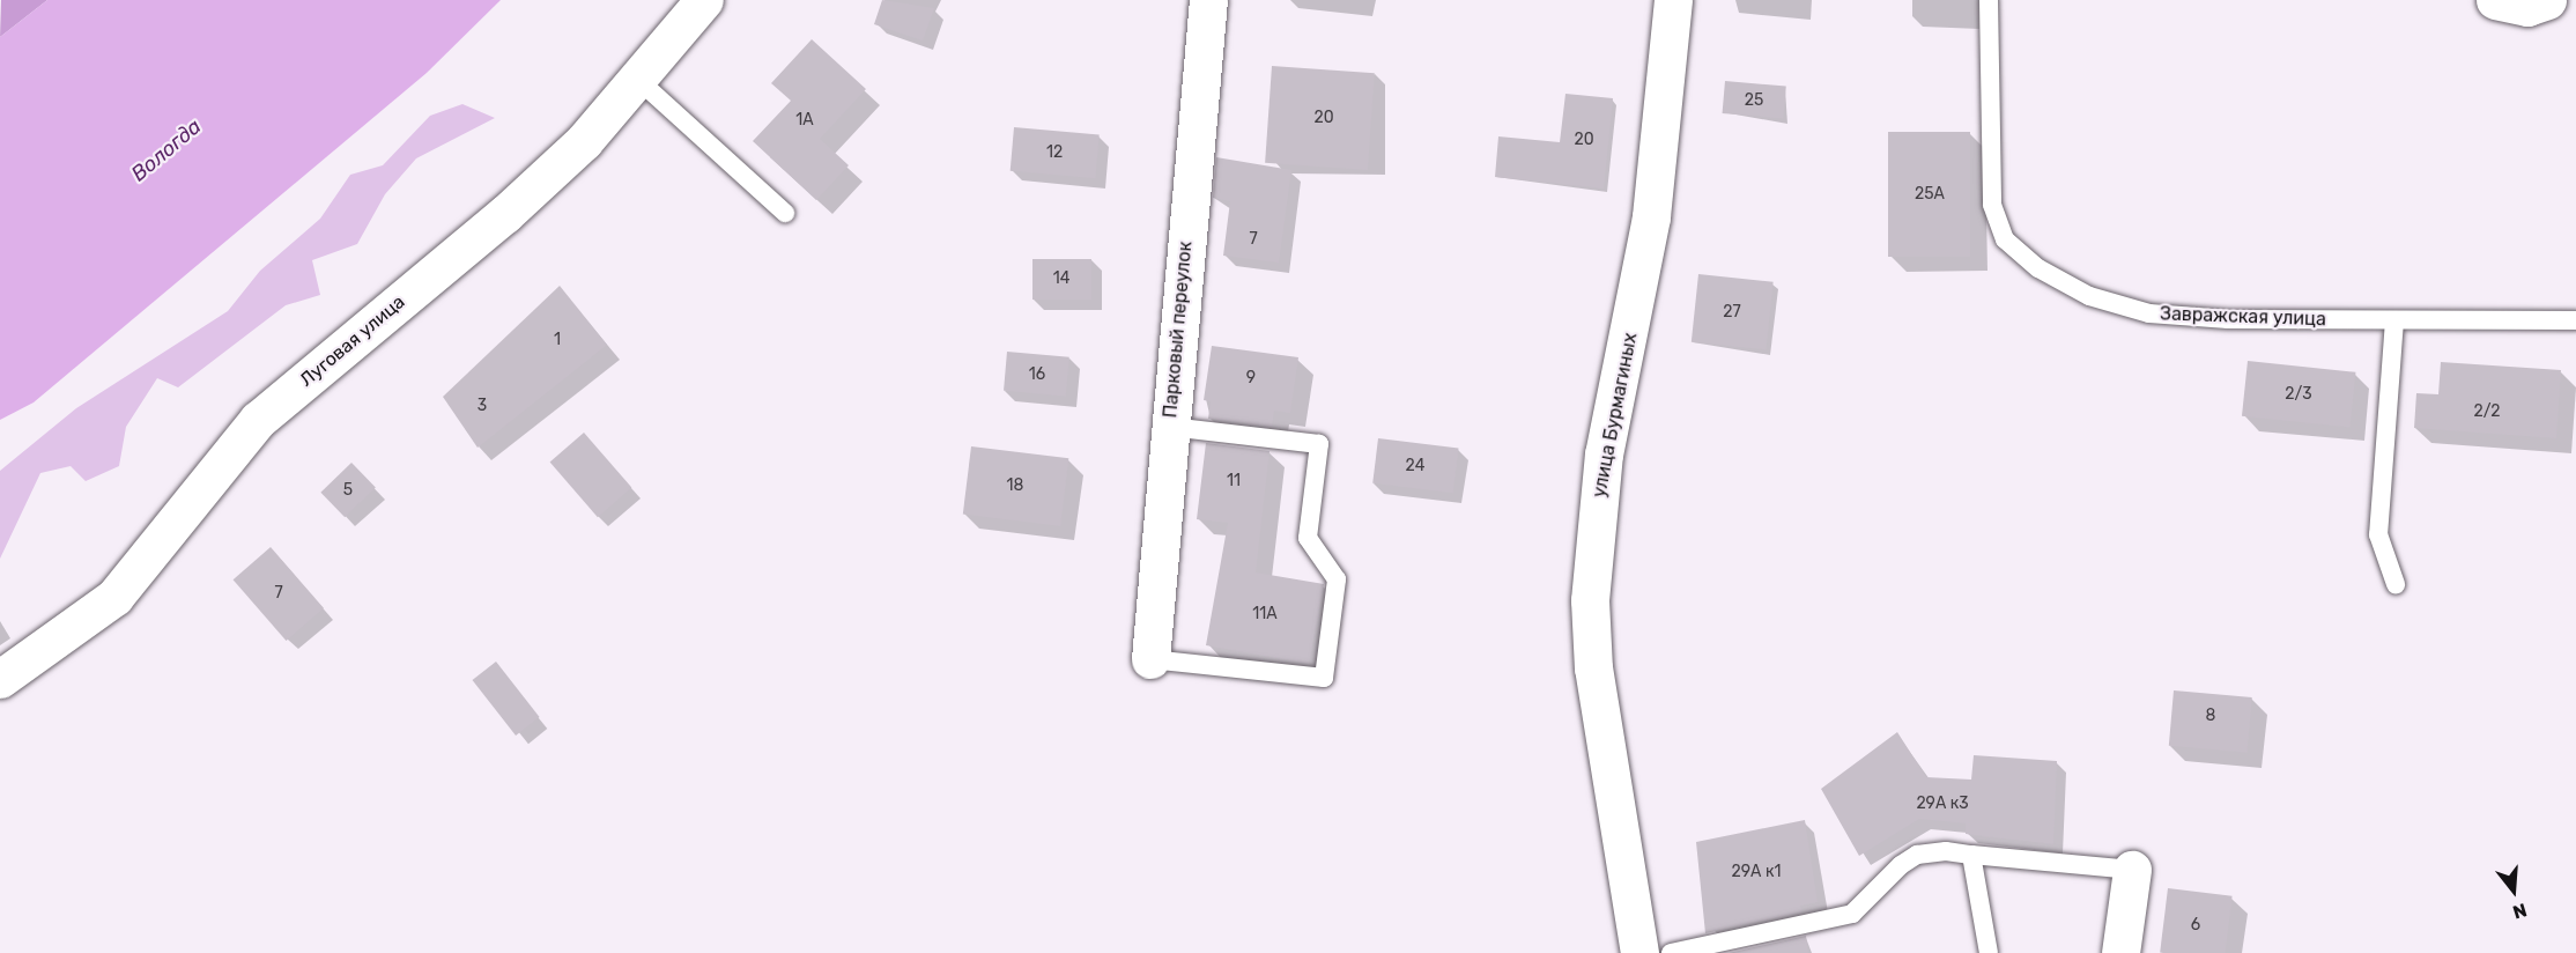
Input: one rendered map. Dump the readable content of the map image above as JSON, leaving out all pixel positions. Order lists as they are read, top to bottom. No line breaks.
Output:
{"streets":{"street":["Парковый переулок","Луговая улица","улица Бурмагиных"],"lane":["Завражская улица"]},"water":["Вологда"],"house_numbers":["25","20","1А","20","12","25А","7","14","27","1","16","9","2/3","3","2/2","24","11","18","5","7","11А","8","29А к3","29А к1","6"],"north":"bottom"}
